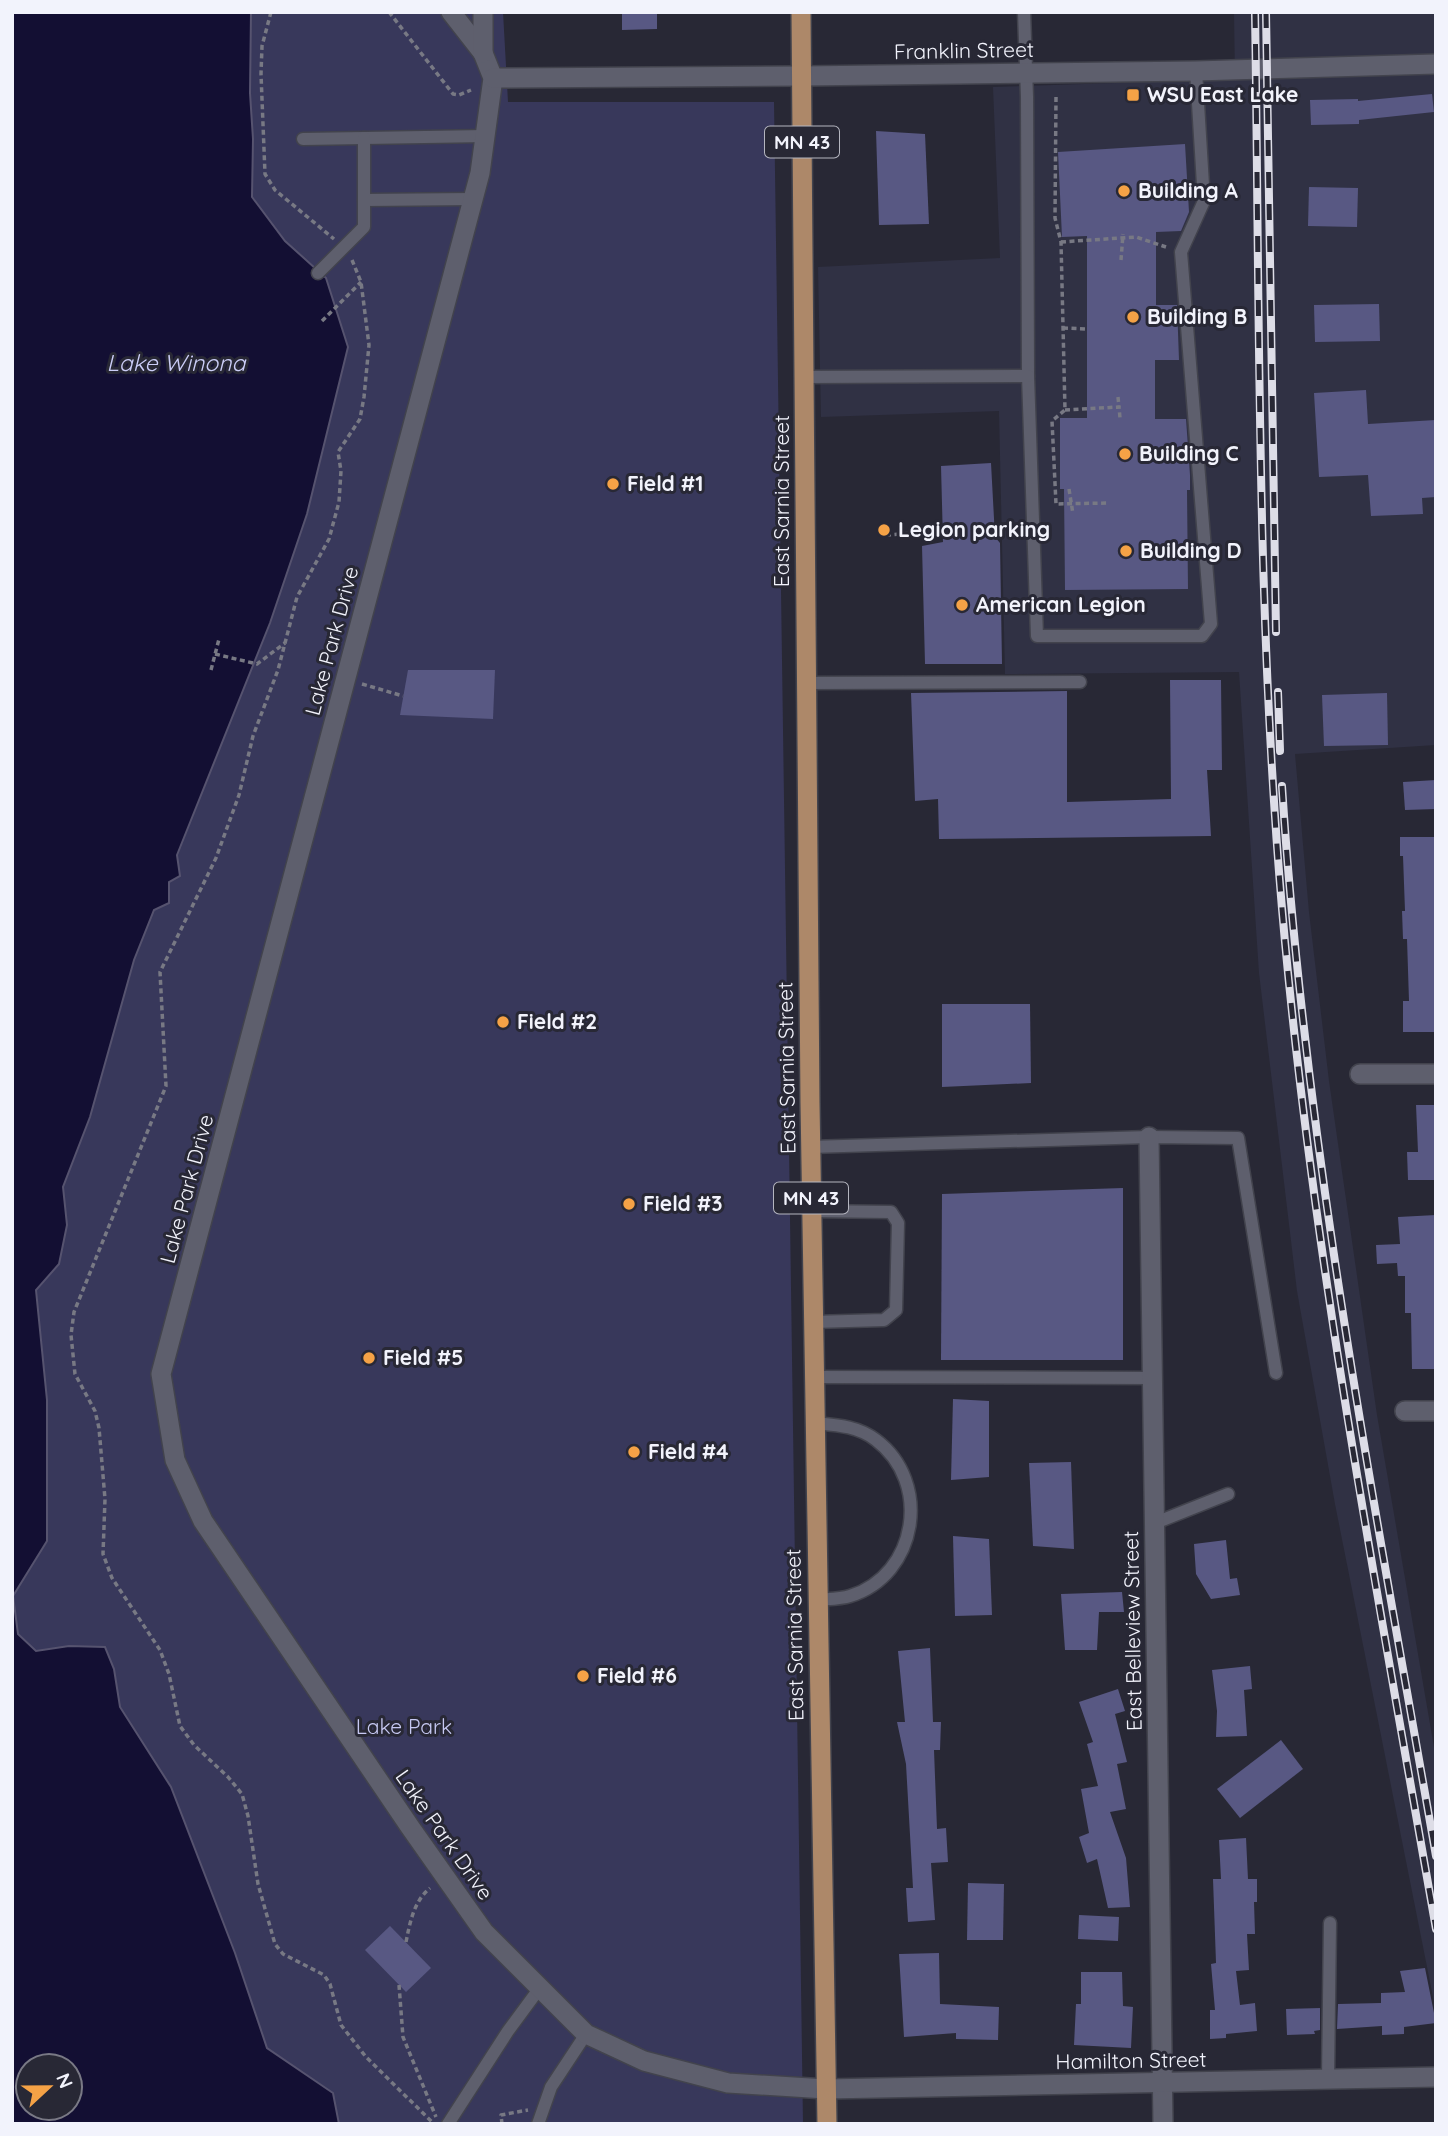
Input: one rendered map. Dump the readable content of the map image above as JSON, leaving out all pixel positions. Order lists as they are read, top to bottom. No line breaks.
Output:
{"streets":{"main road":["MN 43","East Sarnia Street"],"street":["Franklin Street","Lake Park Drive","East Belleview Street","Hamilton Street"]},"crossings":[["Franklin Street","East Sarnia Street"],["Franklin Street","Lake Park Drive"],["East Sarnia Street","Lake Park Drive"],["East Sarnia Street","Hamilton Street"],["Lake Park Drive","Hamilton Street"],["East Belleview Street","Hamilton Street"]],"water":["Lake Winona"],"parks":["Lake Park"],"places":{"transit":["WSU East Lake"],"other":["Building A","Building B","Building C","Field #1","Legion parking","Building D","American Legion","Field #2","Field #3","Field #5","Field #4","Field #6"]},"north":"right"}
